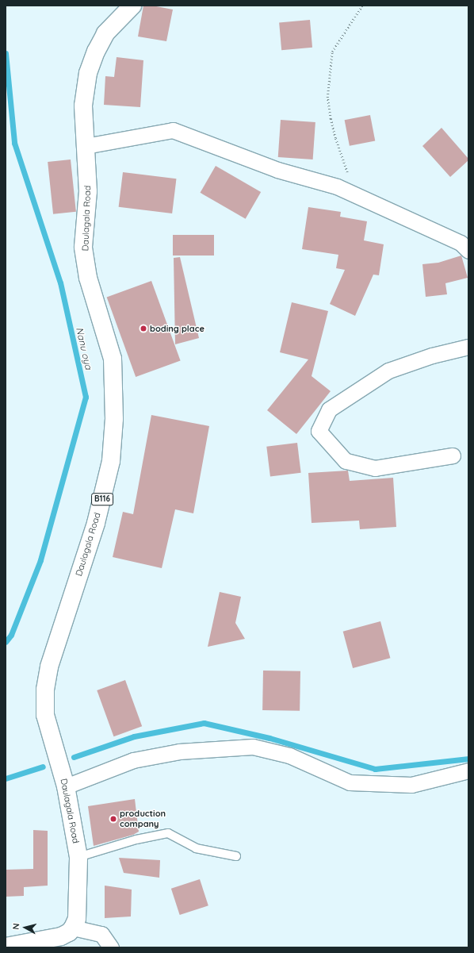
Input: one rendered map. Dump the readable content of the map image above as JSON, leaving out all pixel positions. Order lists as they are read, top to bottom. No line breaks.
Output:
{"streets":{"main road":["Daulagala Road","B116"]},"water":["Nanu oya"],"places":["boding place","production company"],"north":"left"}
